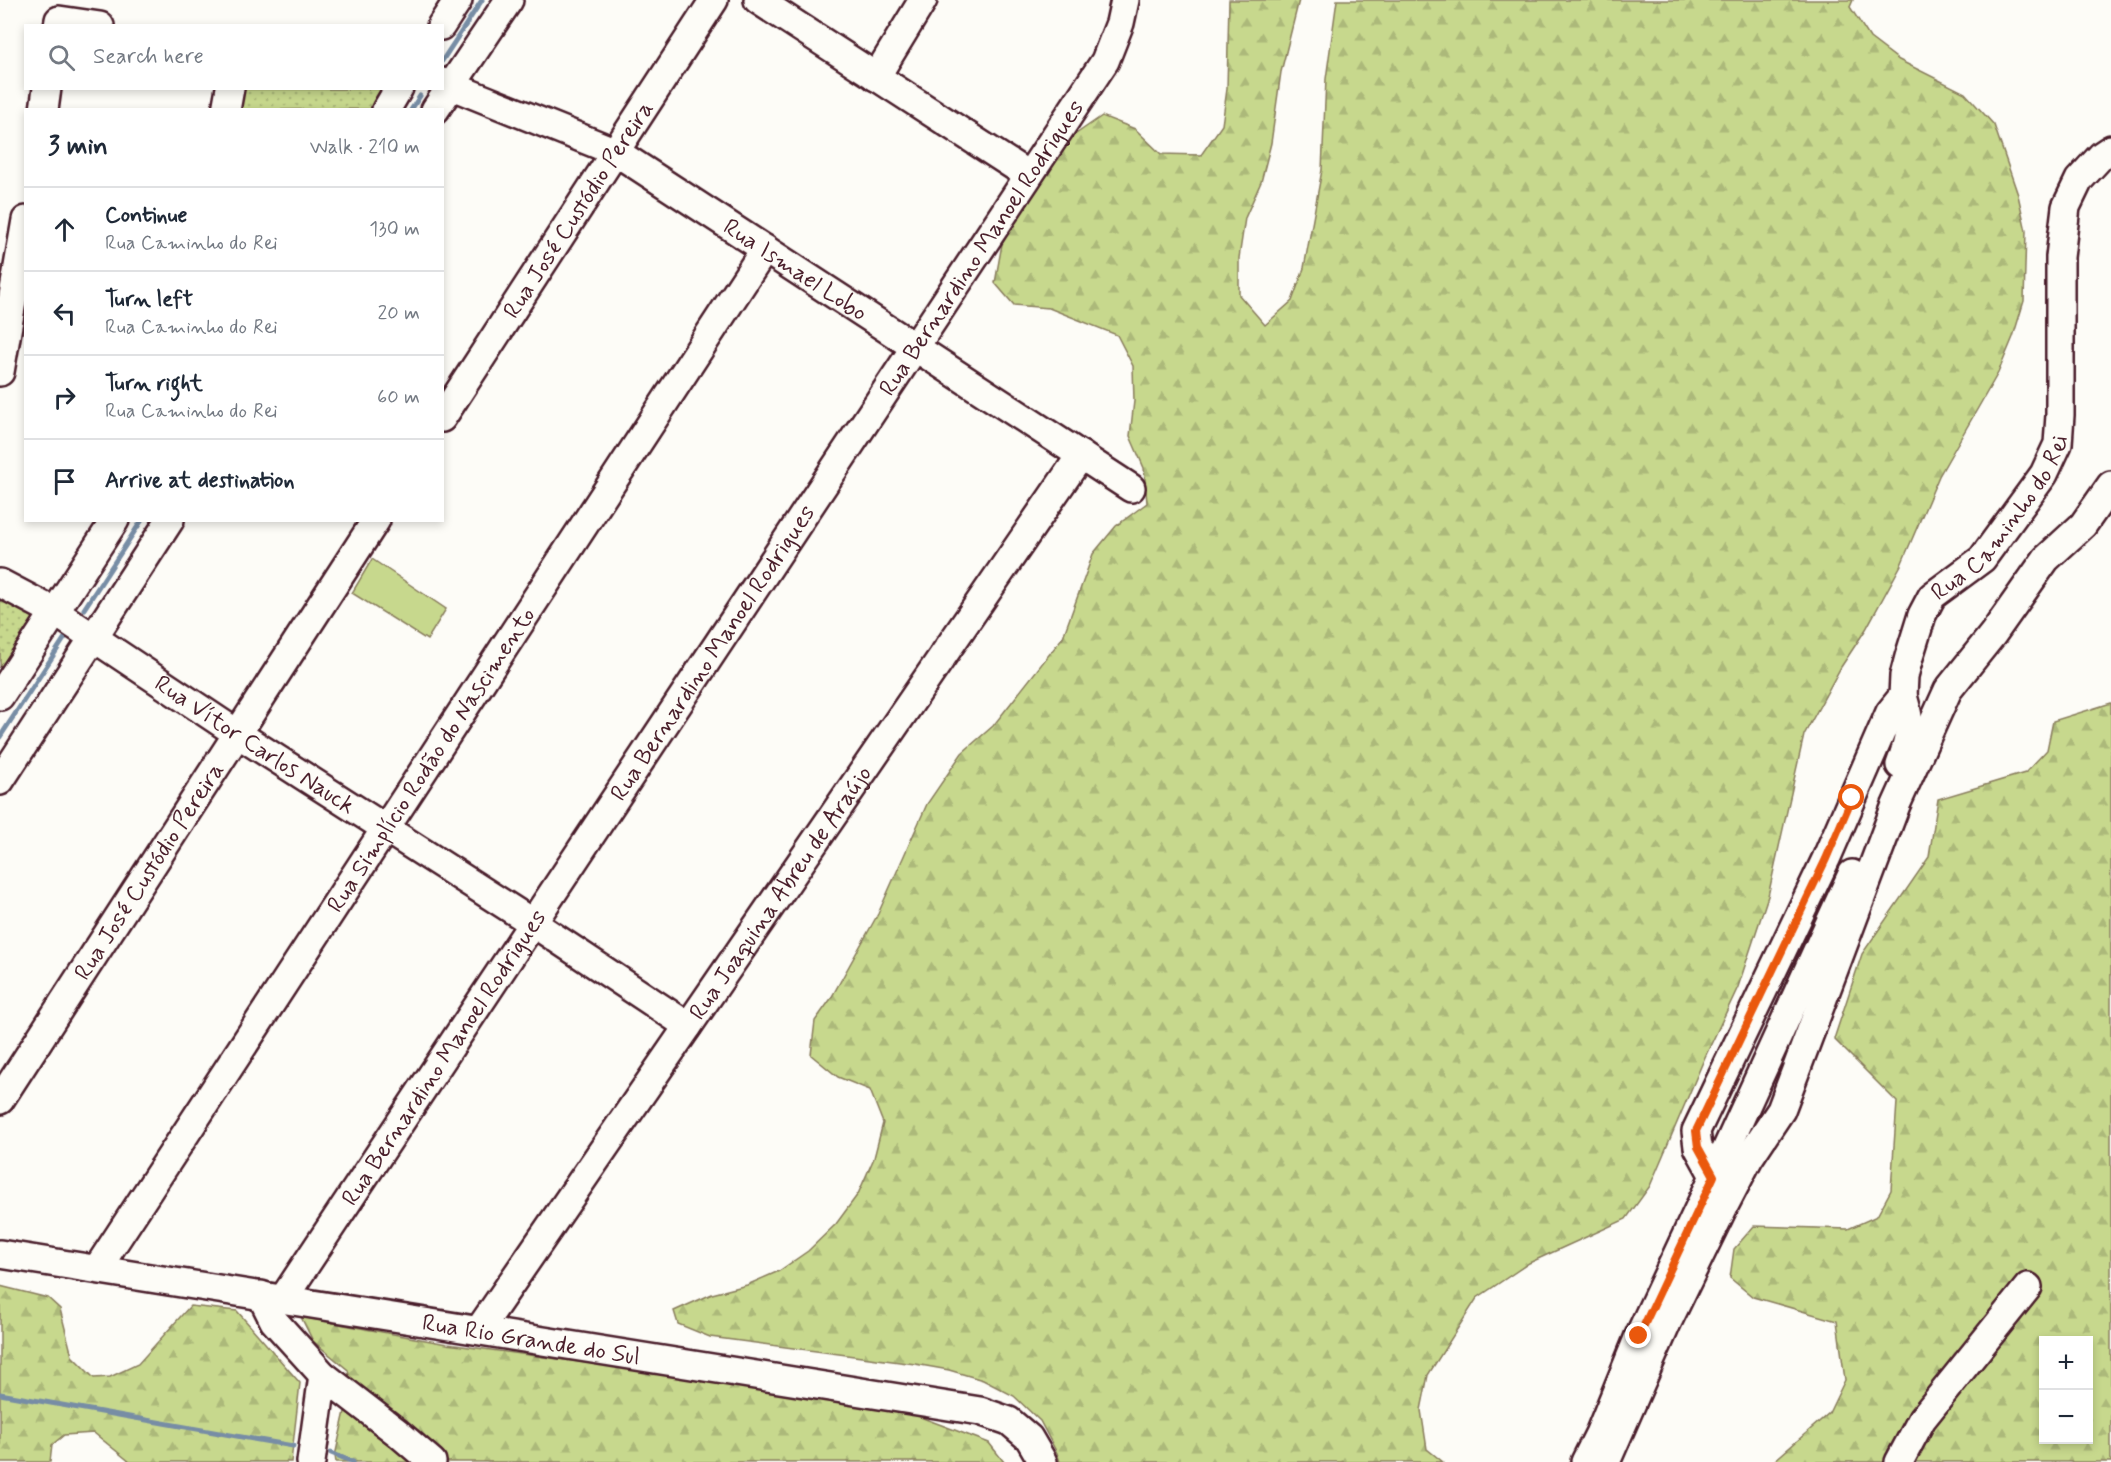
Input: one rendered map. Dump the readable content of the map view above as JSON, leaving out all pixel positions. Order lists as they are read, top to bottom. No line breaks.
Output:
{"streets":{"street":["Rua José Custódio Pereira","Rua Bernardino Manoel Rodrigues","Rua Ismael Lobo","Rua Caminho do Rei","Rua Vítor Carlos Nauck","Rua Simplício Rodão do Nascimento","Rua Joaquina Abreu de Araújo","Rua Rio Grande do Sul"]},"crossings":[["Rua José Custódio Pereira","Rua Ismael Lobo"],["Rua José Custódio Pereira","Rua Vítor Carlos Nauck"],["Rua Bernardino Manoel Rodrigues","Rua Ismael Lobo"],["Rua Bernardino Manoel Rodrigues","Rua Vítor Carlos Nauck"],["Rua Bernardino Manoel Rodrigues","Rua Rio Grande do Sul"],["Rua Ismael Lobo","Rua Simplício Rodão do Nascimento"],["Rua Ismael Lobo","Rua Joaquina Abreu de Araújo"],["Rua Vítor Carlos Nauck","Rua Simplício Rodão do Nascimento"],["Rua Vítor Carlos Nauck","Rua Joaquina Abreu de Araújo"],["Rua Simplício Rodão do Nascimento","Rua Rio Grande do Sul"],["Rua Joaquina Abreu de Araújo","Rua Rio Grande do Sul"]],"page":{"search":"Search here","heading":["3 min","Walk · 210 m"],"list":[["Continue","Rua Caminho do Rei","130 m"],["Turn left","Rua Caminho do Rei","20 m"],["Turn right","Rua Caminho do Rei","60 m"],"Arrive at destination"],"map_buttons":["+","−"]}}
